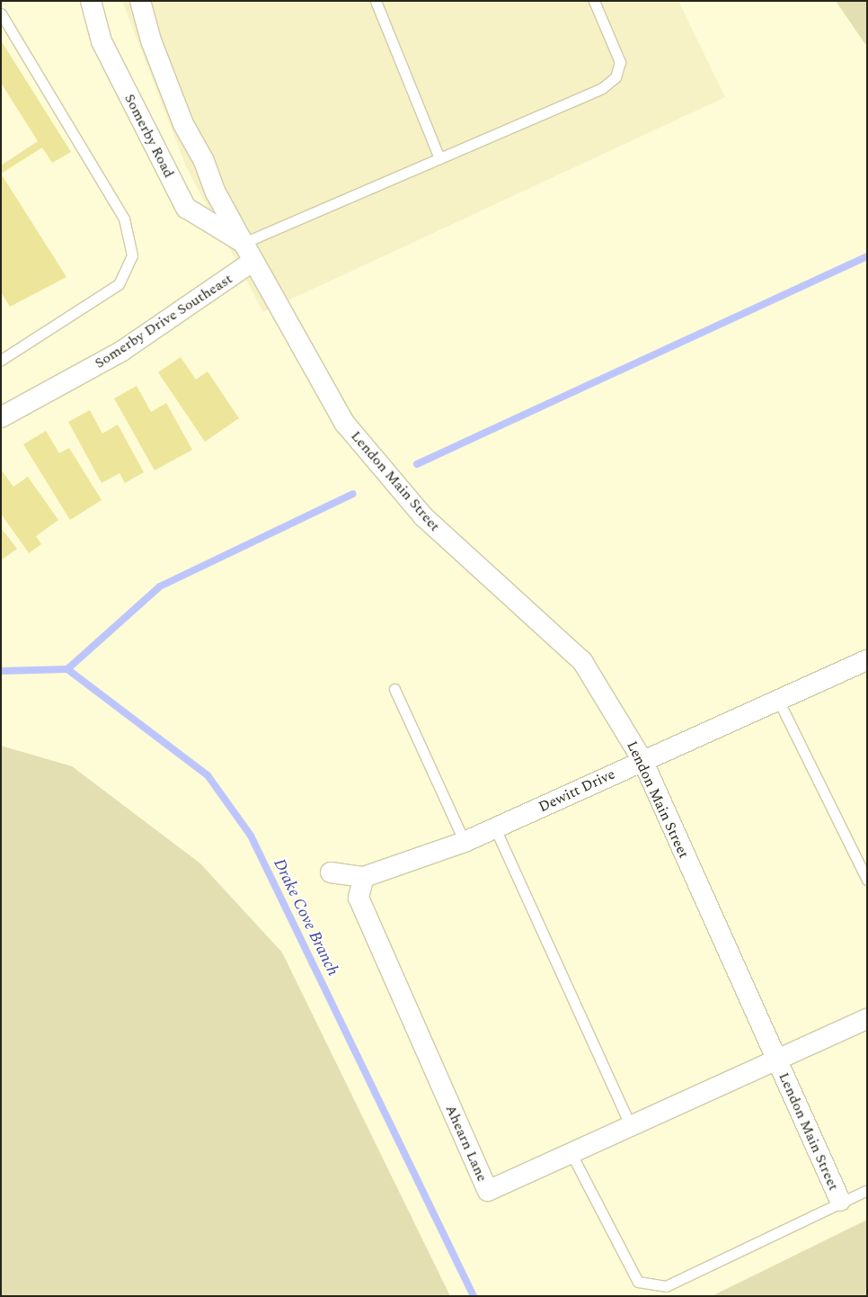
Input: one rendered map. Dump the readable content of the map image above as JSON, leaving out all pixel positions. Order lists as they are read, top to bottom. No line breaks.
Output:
{"streets":{"street":["Somerby Road","Somerby Drive Southeast","Lendon Main Street","Dewitt Drive","Ahearn Lane"]},"crossings":[["Somerby Road","Somerby Drive Southeast"],["Somerby Road","Lendon Main Street"],["Somerby Drive Southeast","Lendon Main Street"],["Lendon Main Street","Dewitt Drive"],["Lendon Main Street","Ahearn Lane"],["Dewitt Drive","Ahearn Lane"]],"water":["Drake Cove Branch"]}
